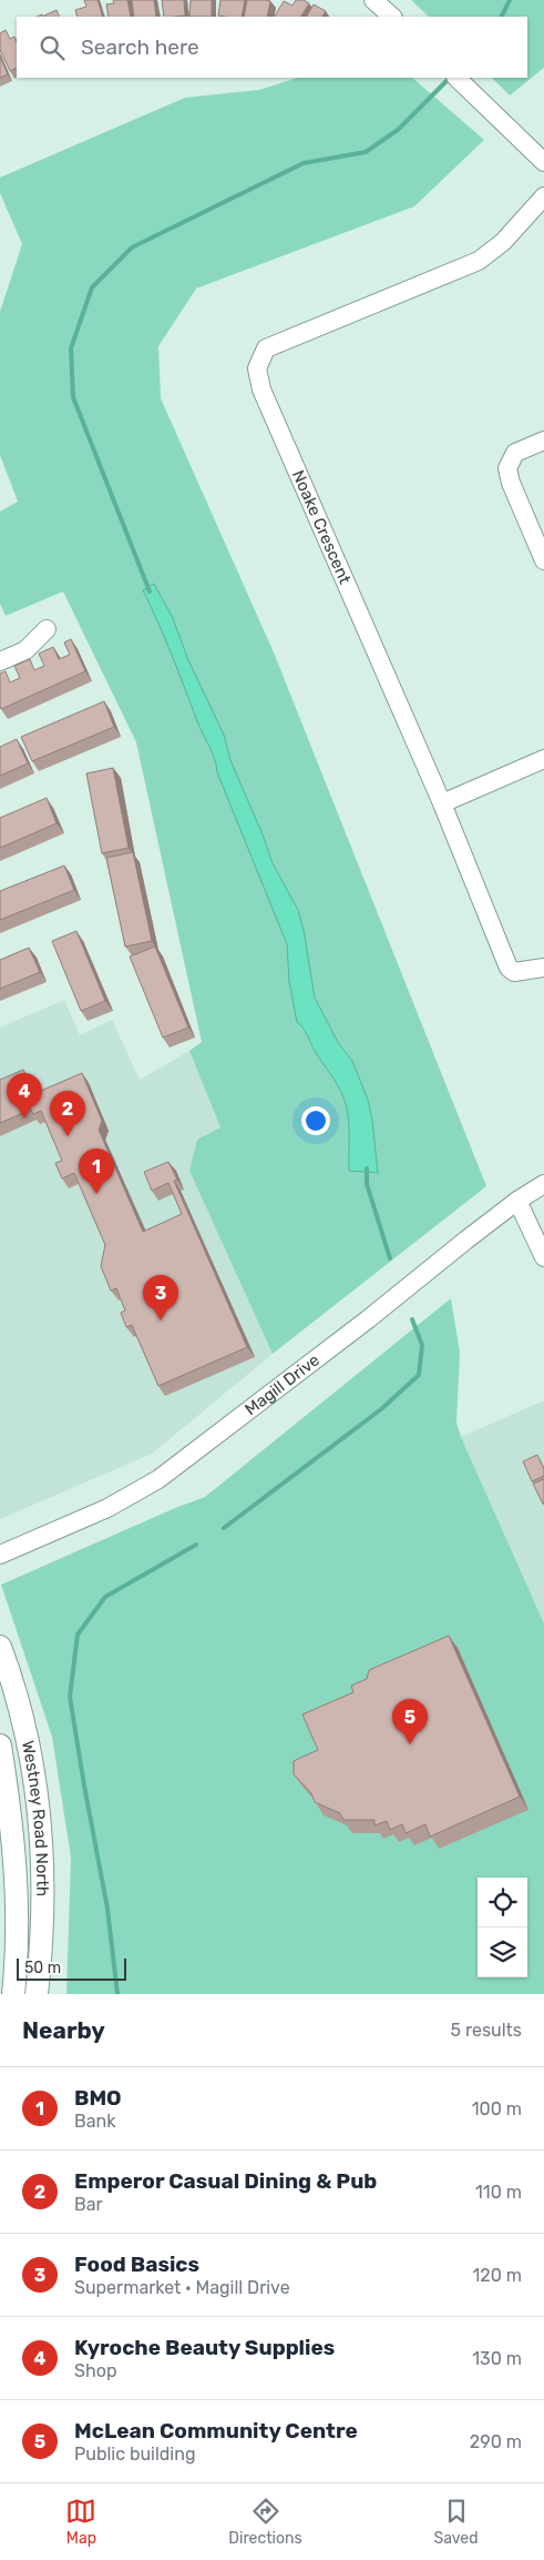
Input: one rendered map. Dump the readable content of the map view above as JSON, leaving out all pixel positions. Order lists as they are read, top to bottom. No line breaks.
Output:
{"streets":{"main road":["Westney Road North"],"street":["Noake Crescent","Magill Drive"]},"scale_bar":"50 m","page":{"search":"Search here","pins":["4","2","1","3","5"],"scale":"50 m","heading":["Nearby","5 results"],"list":[{"mark":"1","name":"BMO","note":"Bank","value":"100 m"},{"mark":"2","name":"Emperor Casual Dining & Pub","note":"Bar","value":"110 m"},{"mark":"3","name":"Food Basics","note":"Supermarket · Magill Drive","value":"120 m"},{"mark":"4","name":"Kyroche Beauty Supplies","note":"Shop","value":"130 m"},{"mark":"5","name":"McLean Community Centre","note":"Public building","value":"290 m"}],"nav":["Map","Directions","Saved"]}}
